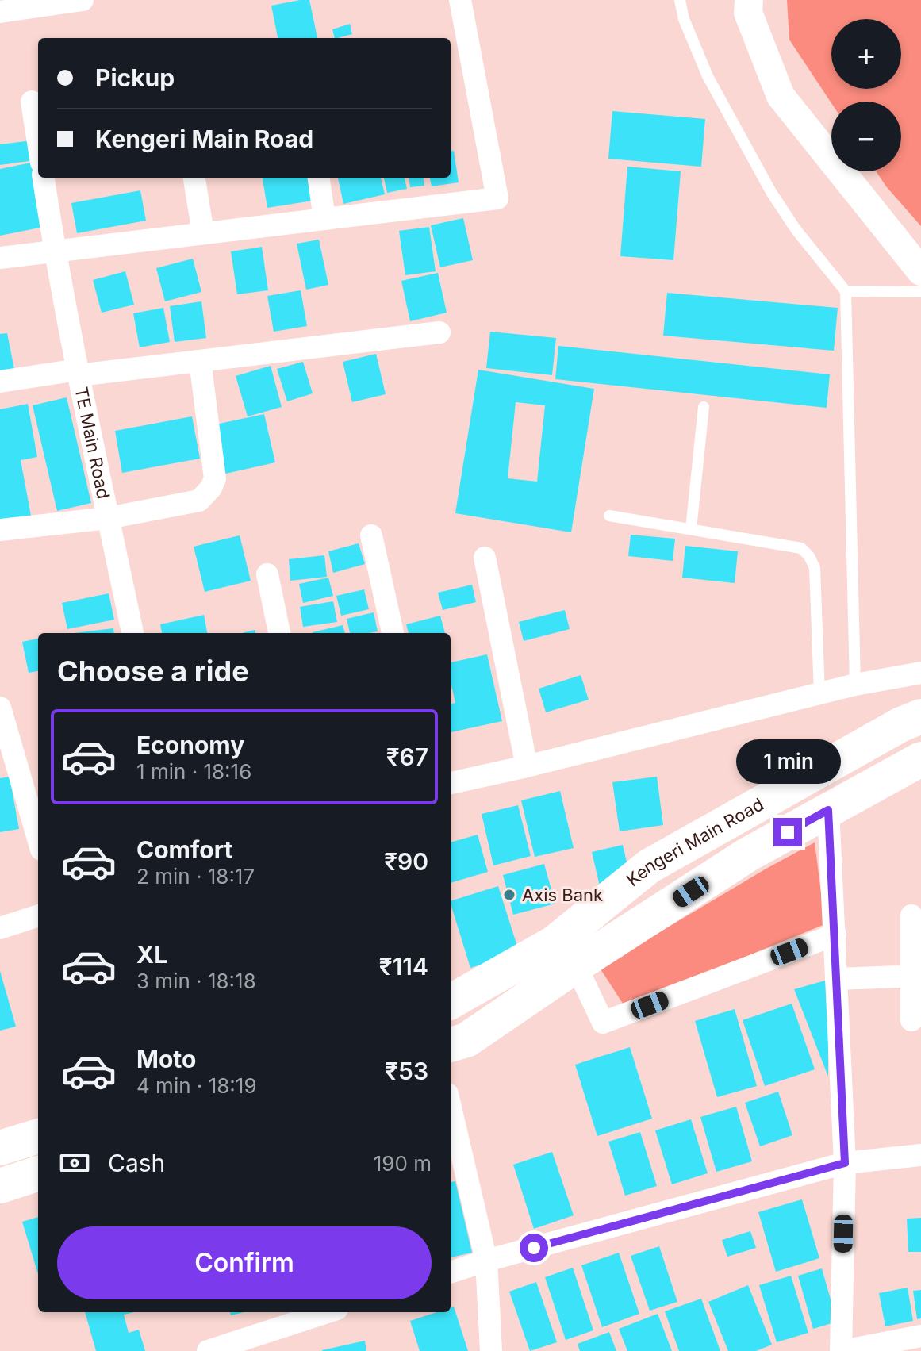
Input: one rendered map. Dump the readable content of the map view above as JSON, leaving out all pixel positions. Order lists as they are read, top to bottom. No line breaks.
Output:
{"streets":{"main road":["Kengeri Main Road"],"street":["TE Main Road"]},"places":["Axis Bank"],"page":{"map_buttons":["+","−"],"banner":["Pickup","Kengeri Main Road"],"heading":"Choose a ride","list":[{"name":"Economy","note":"1 min · 18:16","value":"₹67"},{"name":"Comfort","note":"2 min · 18:17","value":"₹90"},{"name":"XL","note":"3 min · 18:18","value":"₹114"},{"name":"Moto","note":"4 min · 18:19","value":"₹53"}],"bubble":"1 min","pay":["Cash","190 m"],"buttons":"Confirm"}}
